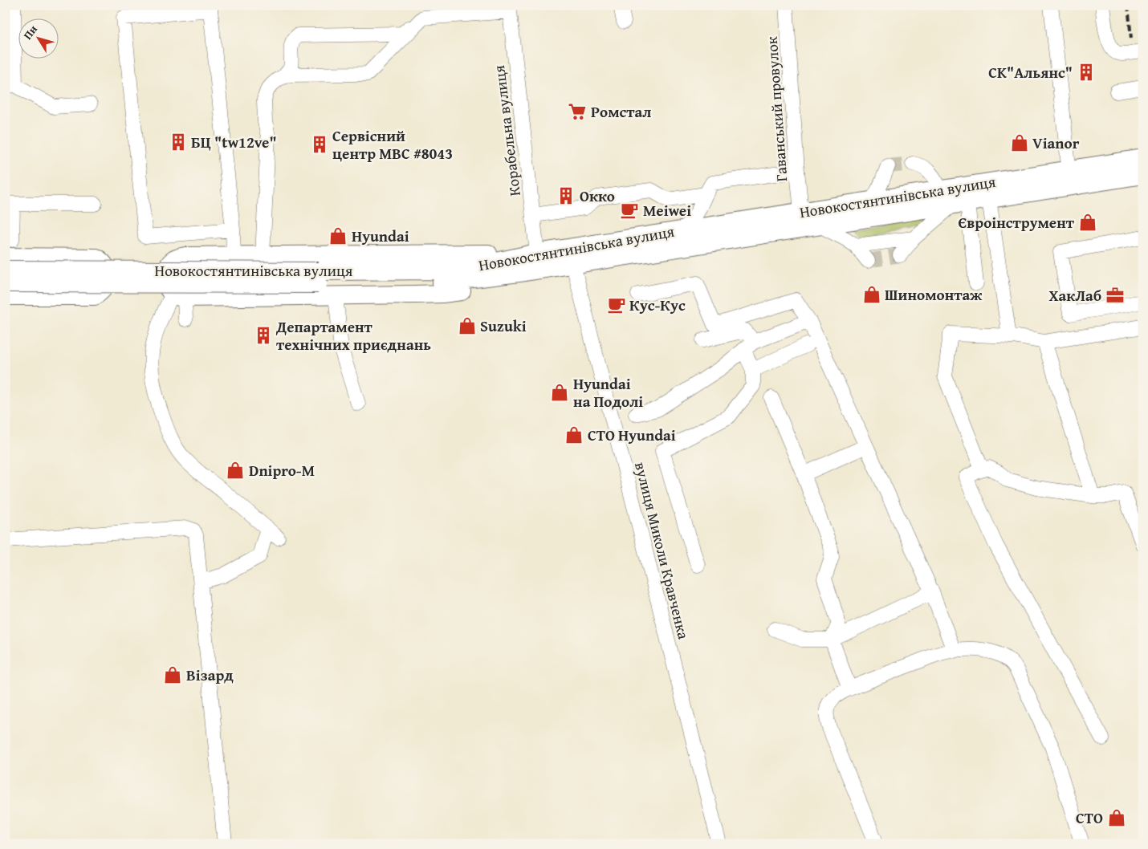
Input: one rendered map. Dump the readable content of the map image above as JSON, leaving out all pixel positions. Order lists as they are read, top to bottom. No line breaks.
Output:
{"streets":{"main road":["Новокостянтинівська вулиця"],"street":["Гаванський провулок","Корабельна вулиця","вулиця Миколи Кравченка"]},"crossings":[["Гаванський провулок","Новокостянтинівська вулиця"],["Корабельна вулиця","Новокостянтинівська вулиця"],["Новокостянтинівська вулиця","вулиця Миколи Кравченка"]],"places":{"building":["CK\"Альянс\"","БЦ \"tw12ve\"","Сервісний центр МВС #8043","Окко","Департамент технічних приєднань"],"supermarket":["Ромстал"],"shop":["Vianor","Євроiнструмент","Hyundai","Шиномонтаж","Suzuki","Hyundai на Подолі","СТО Hyundai","Dnipro-M","Візард","СТО"],"cafe":["Meiwei","Кус-Кус"],"office":["ХакЛаб"]},"north":"top left"}
